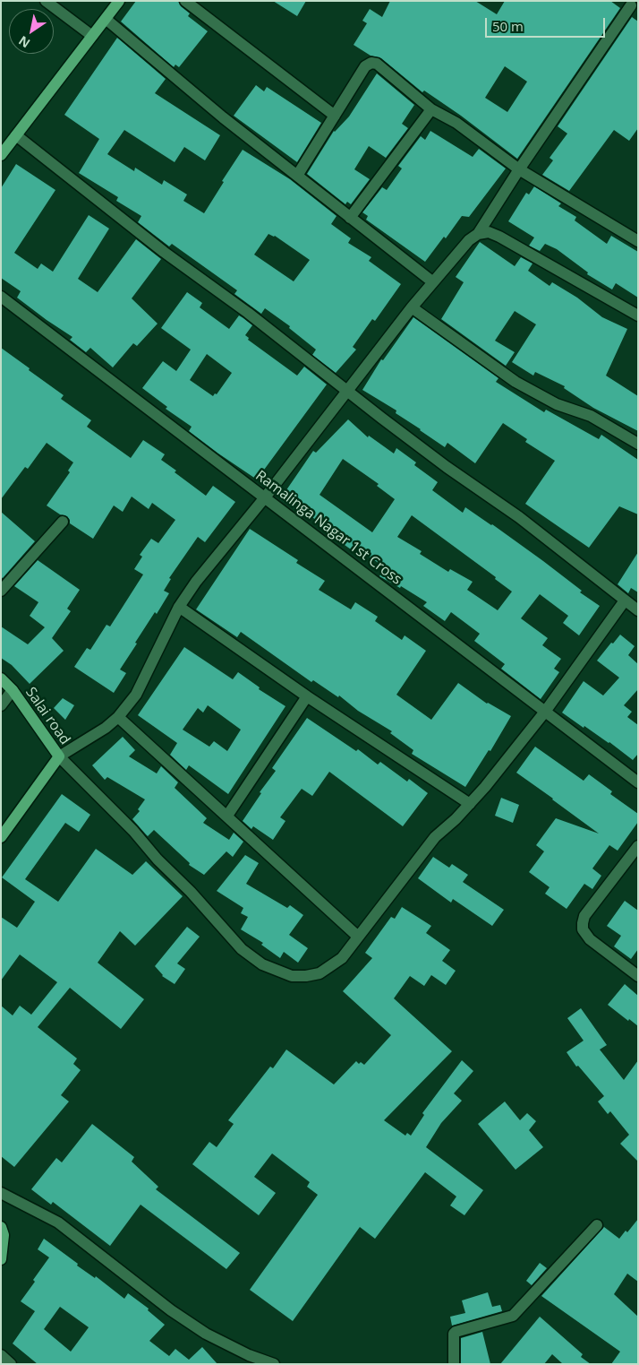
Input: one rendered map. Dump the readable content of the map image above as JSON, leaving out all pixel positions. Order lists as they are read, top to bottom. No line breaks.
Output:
{"streets":{"main road":["Salai road"],"street":["Ramalinga Nagar 1st Cross"]},"scale_bar":"50 m","north":"bottom left"}
